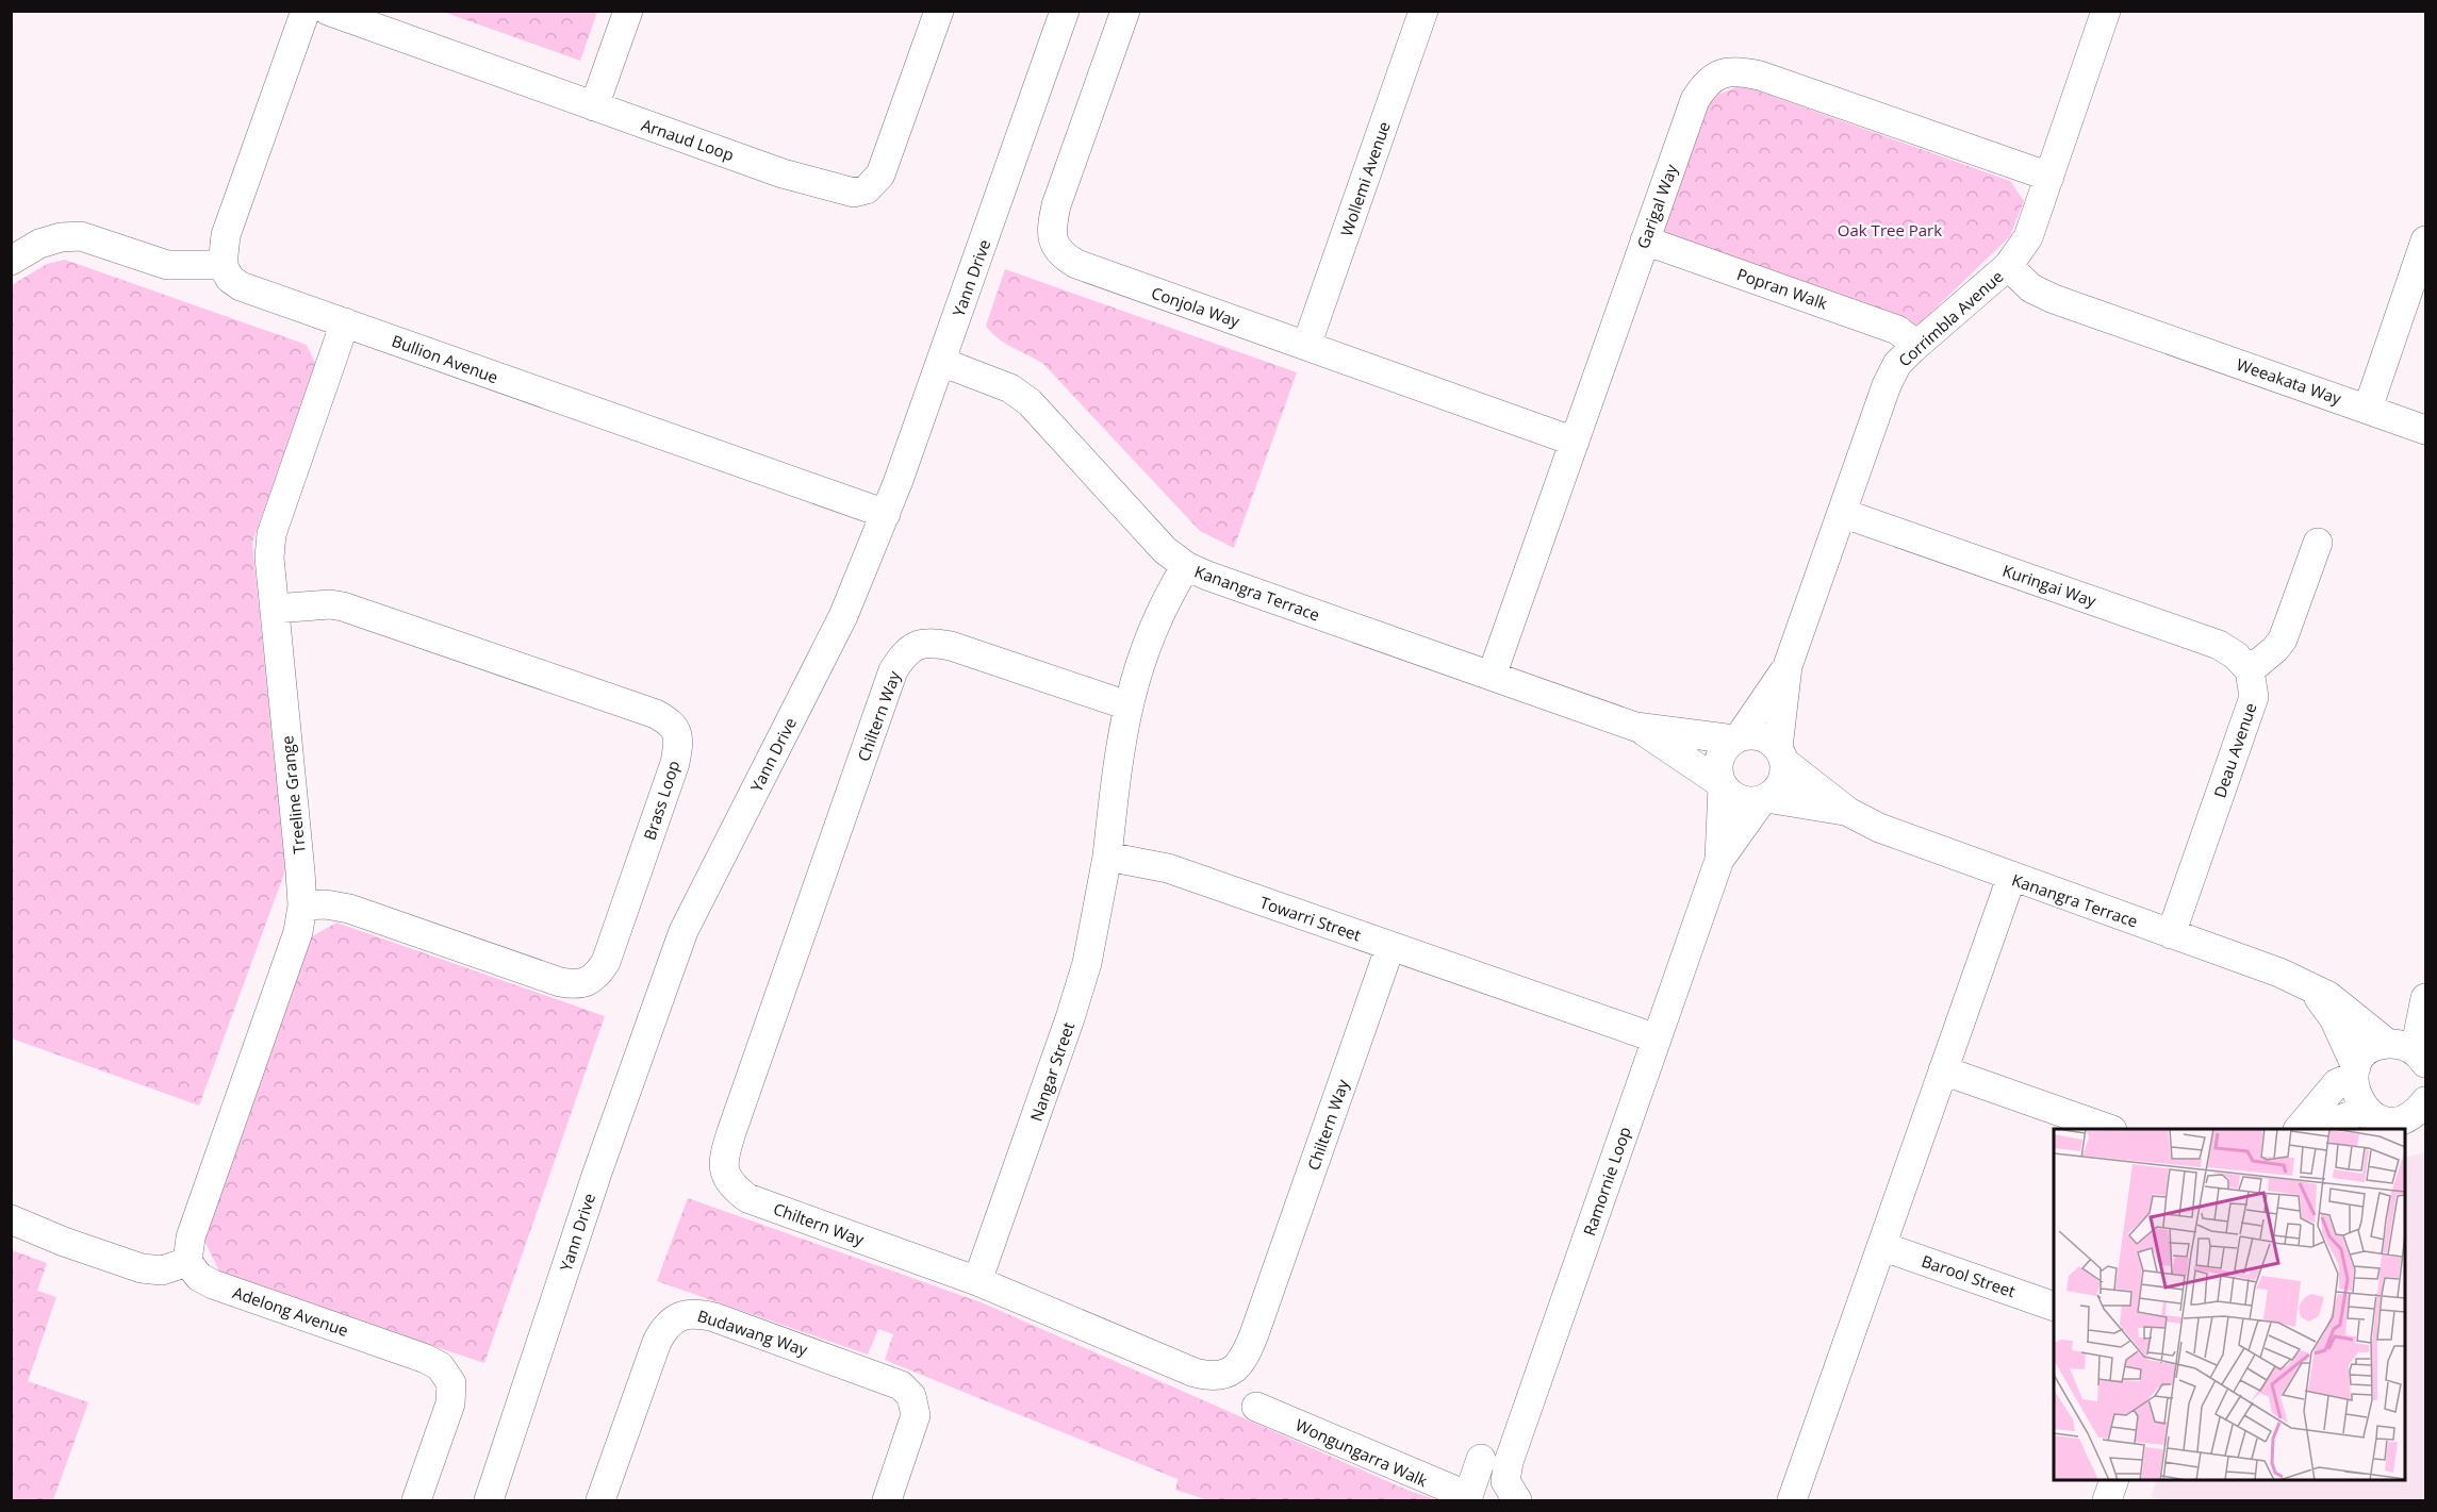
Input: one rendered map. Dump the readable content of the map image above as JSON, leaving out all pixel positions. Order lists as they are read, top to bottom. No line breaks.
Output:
{"streets":{"street":["Arnaud Loop","Wollemi Avenue","Garigal Way","Yann Drive","Popran Walk","Conjola Way","Corrimbla Avenue","Bullion Avenue","Weeakata Way","Kuringai Way","Kanangra Terrace","Chiltern Way","Deau Avenue","Treeline Grange","Brass Loop","Towarri Street","Nangar Street","Ramornie Loop","Barool Street","Adelong Avenue","Budawang Way","Wongungarra Walk"]},"crossings":[["Wollemi Avenue","Conjola Way"],["Garigal Way","Popran Walk"],["Garigal Way","Conjola Way"],["Garigal Way","Corrimbla Avenue"],["Garigal Way","Kanangra Terrace"],["Yann Drive","Bullion Avenue"],["Yann Drive","Kanangra Terrace"],["Popran Walk","Corrimbla Avenue"],["Corrimbla Avenue","Weeakata Way"],["Corrimbla Avenue","Kuringai Way"],["Corrimbla Avenue","Kanangra Terrace"],["Corrimbla Avenue","Ramornie Loop"],["Bullion Avenue","Treeline Grange"],["Kuringai Way","Deau Avenue"],["Kanangra Terrace","Deau Avenue"],["Kanangra Terrace","Ramornie Loop"],["Chiltern Way","Towarri Street"],["Chiltern Way","Nangar Street"],["Treeline Grange","Brass Loop"],["Treeline Grange","Adelong Avenue"],["Towarri Street","Nangar Street"],["Towarri Street","Ramornie Loop"]],"parks":["Oak Tree Park"]}
